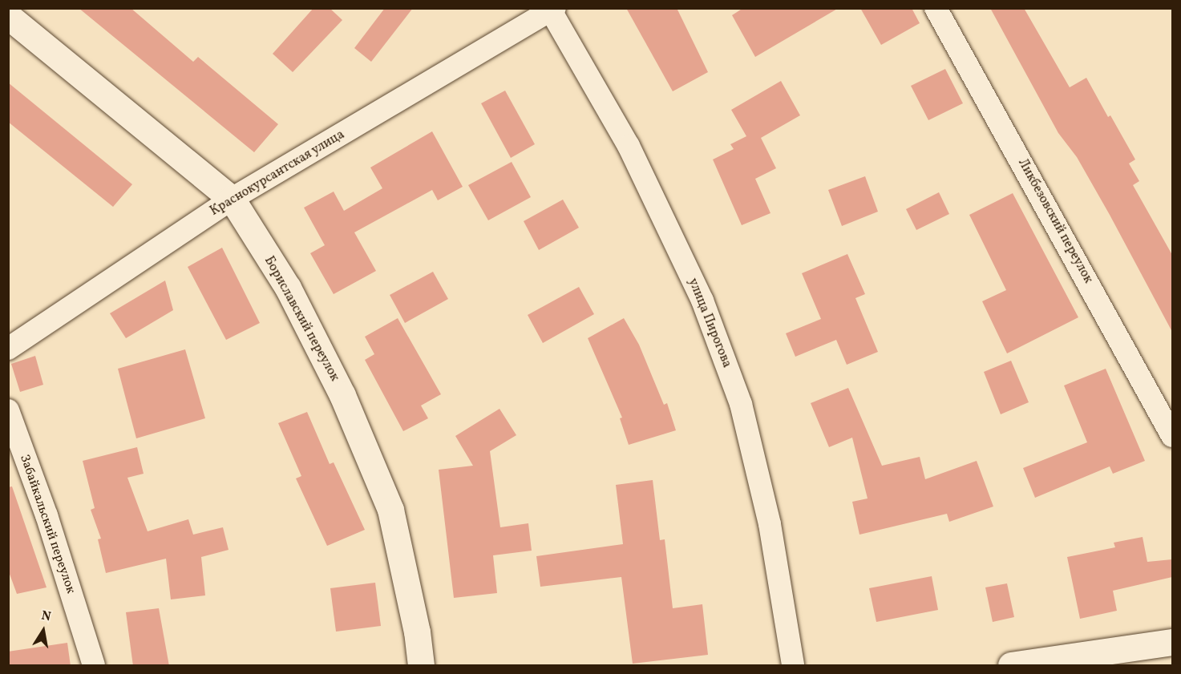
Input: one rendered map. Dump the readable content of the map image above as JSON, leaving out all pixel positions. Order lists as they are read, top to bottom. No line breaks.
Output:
{"streets":{"street":["Краснокурсантская улица","Ликбезовский переулок","Бориславский переулок","улица Пирогова","Забайкальский переулок"]},"crossings":[["Краснокурсантская улица","Бориславский переулок"],["Краснокурсантская улица","улица Пирогова"]],"north":"top"}
